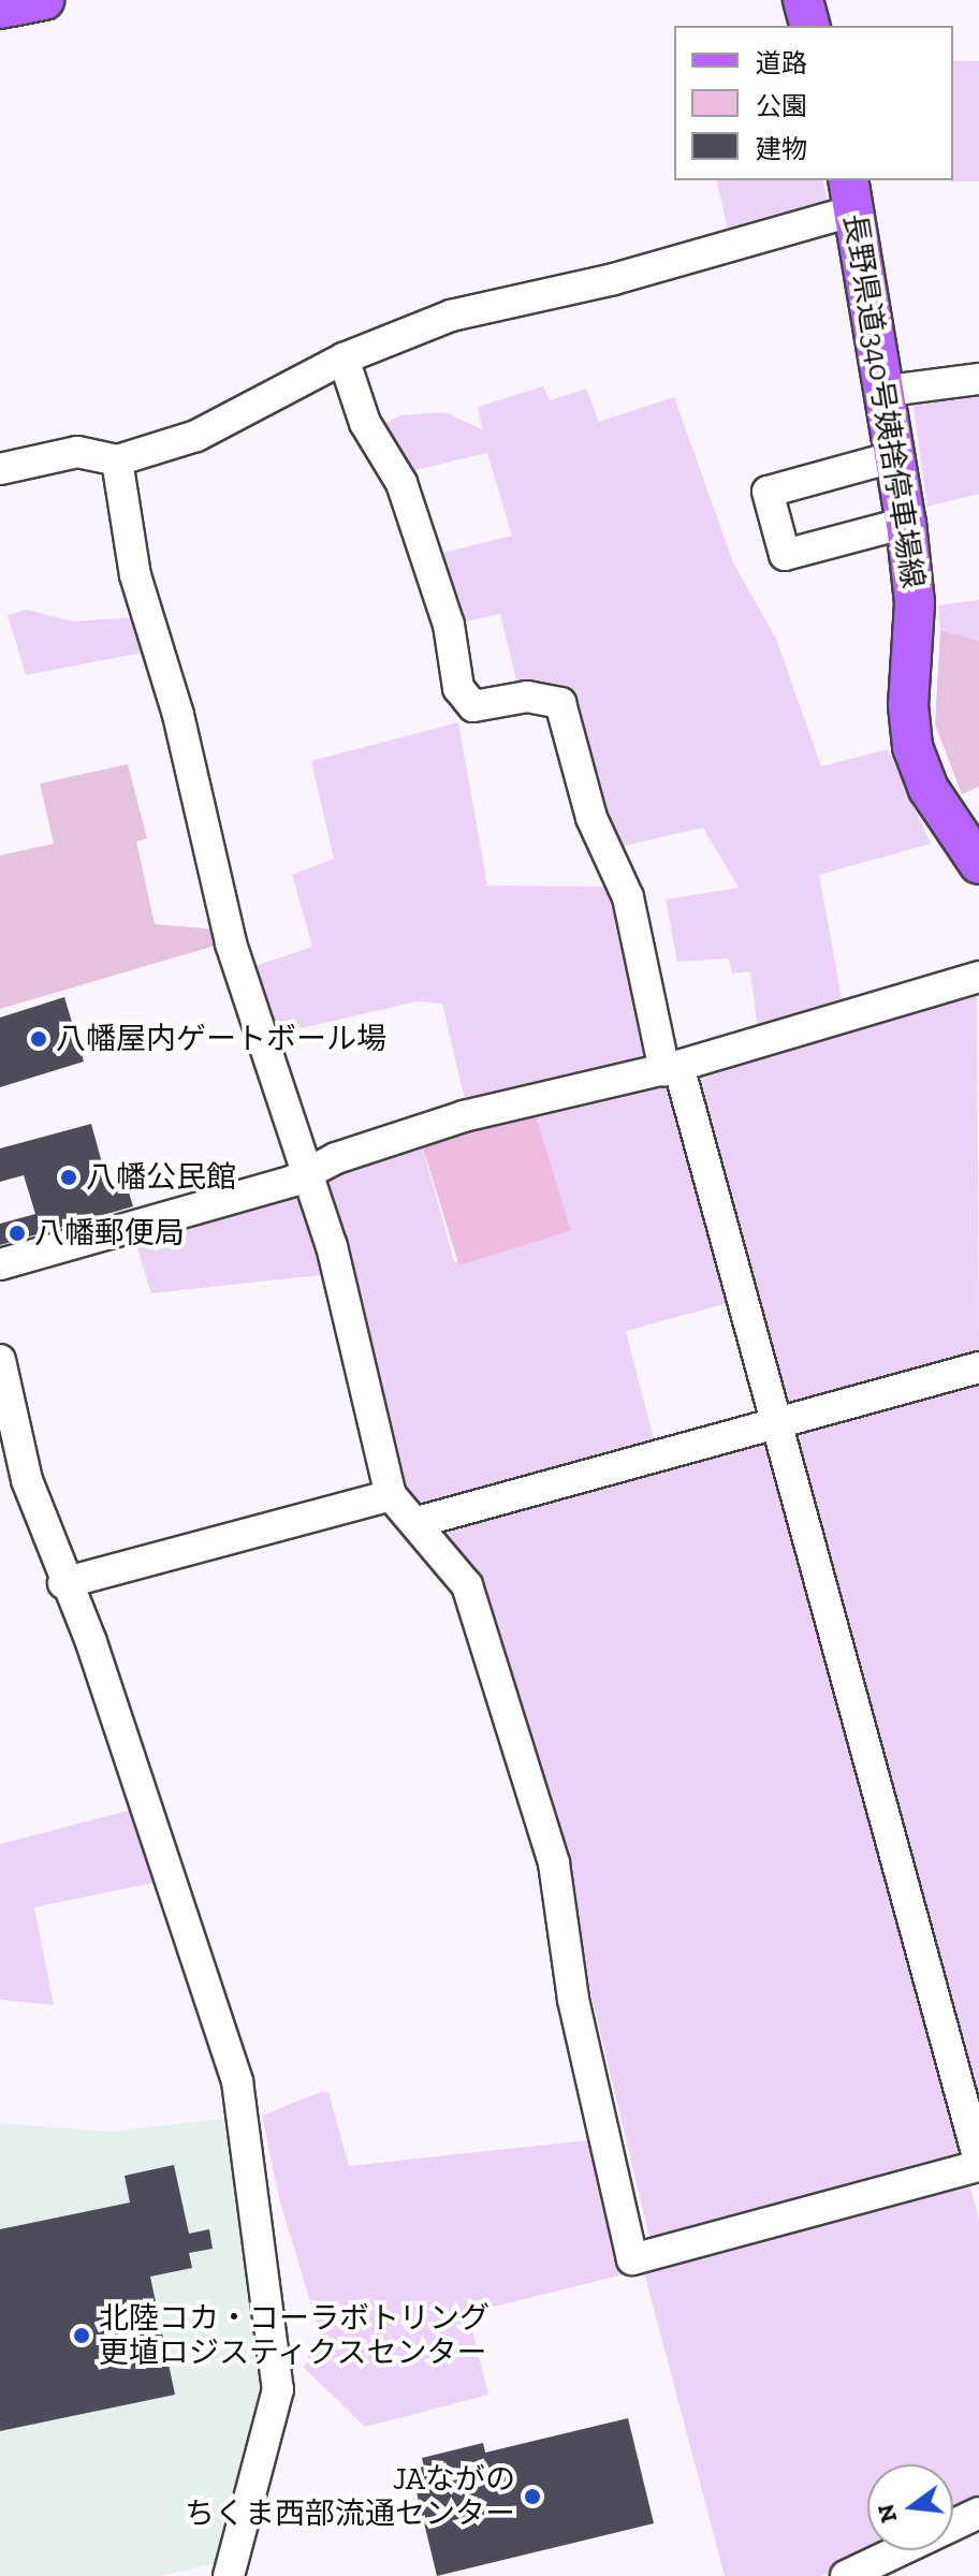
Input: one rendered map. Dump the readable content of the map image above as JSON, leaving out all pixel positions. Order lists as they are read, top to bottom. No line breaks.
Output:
{"streets":{"main road":["長野県道340号姨捨停車場線"]},"places":["八幡屋内ゲートボール場","八幡公民館","八幡郵便局","北陸コカ・コーラボトリング 更埴ロジスティクスセンター","JAながの ちくま西部流通センター"],"legend":["道路","公園","建物"],"north":"left"}
